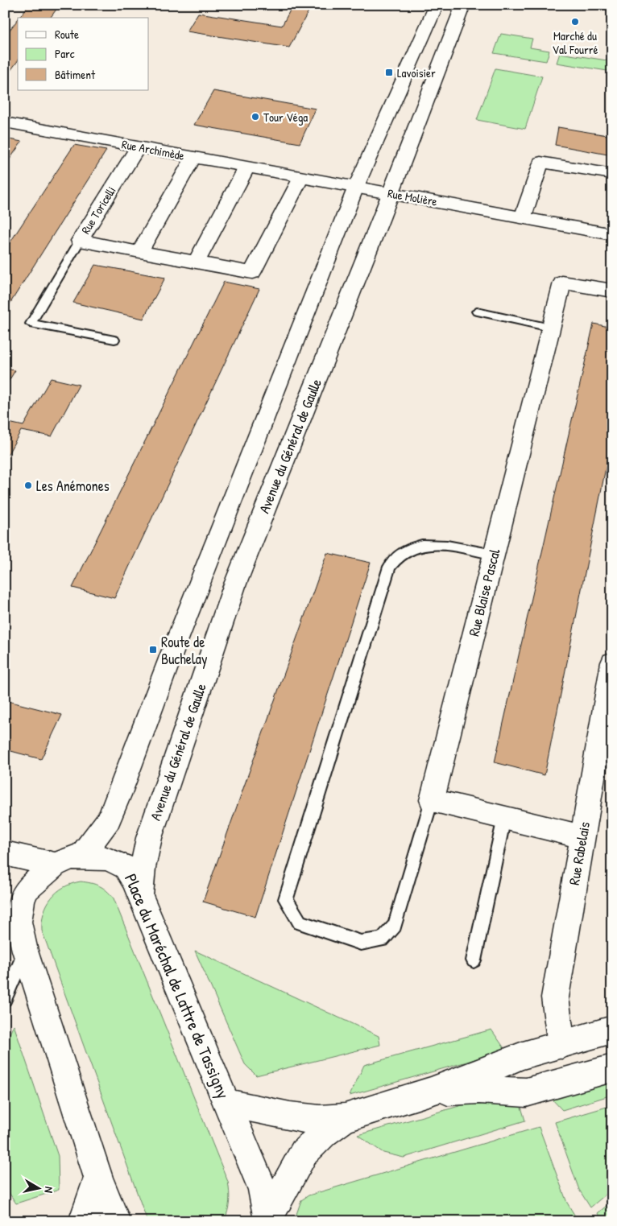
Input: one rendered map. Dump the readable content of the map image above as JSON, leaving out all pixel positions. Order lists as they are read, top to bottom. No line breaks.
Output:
{"streets":{"main road":["Rue Archimède","Rue Molière","Rue Toricelli","Avenue du Général de Gaulle","Rue Blaise Pascal","Rue Rabelais","Place du Maréchal de Lattre de Tassigny"]},"crossings":[["Rue Archimède","Rue Molière"],["Rue Archimède","Rue Toricelli"],["Rue Molière","Rue Toricelli"],["Rue Molière","Avenue du Général de Gaulle"],["Avenue du Général de Gaulle","Place du Maréchal de Lattre de Tassigny"]],"places":{"other":["Marché du Val Fourré","Tour Véga","Les Anémones"],"transit":["Lavoisier","Route de Buchelay"]},"legend":["Route","Parc","Bâtiment"],"north":"right"}
